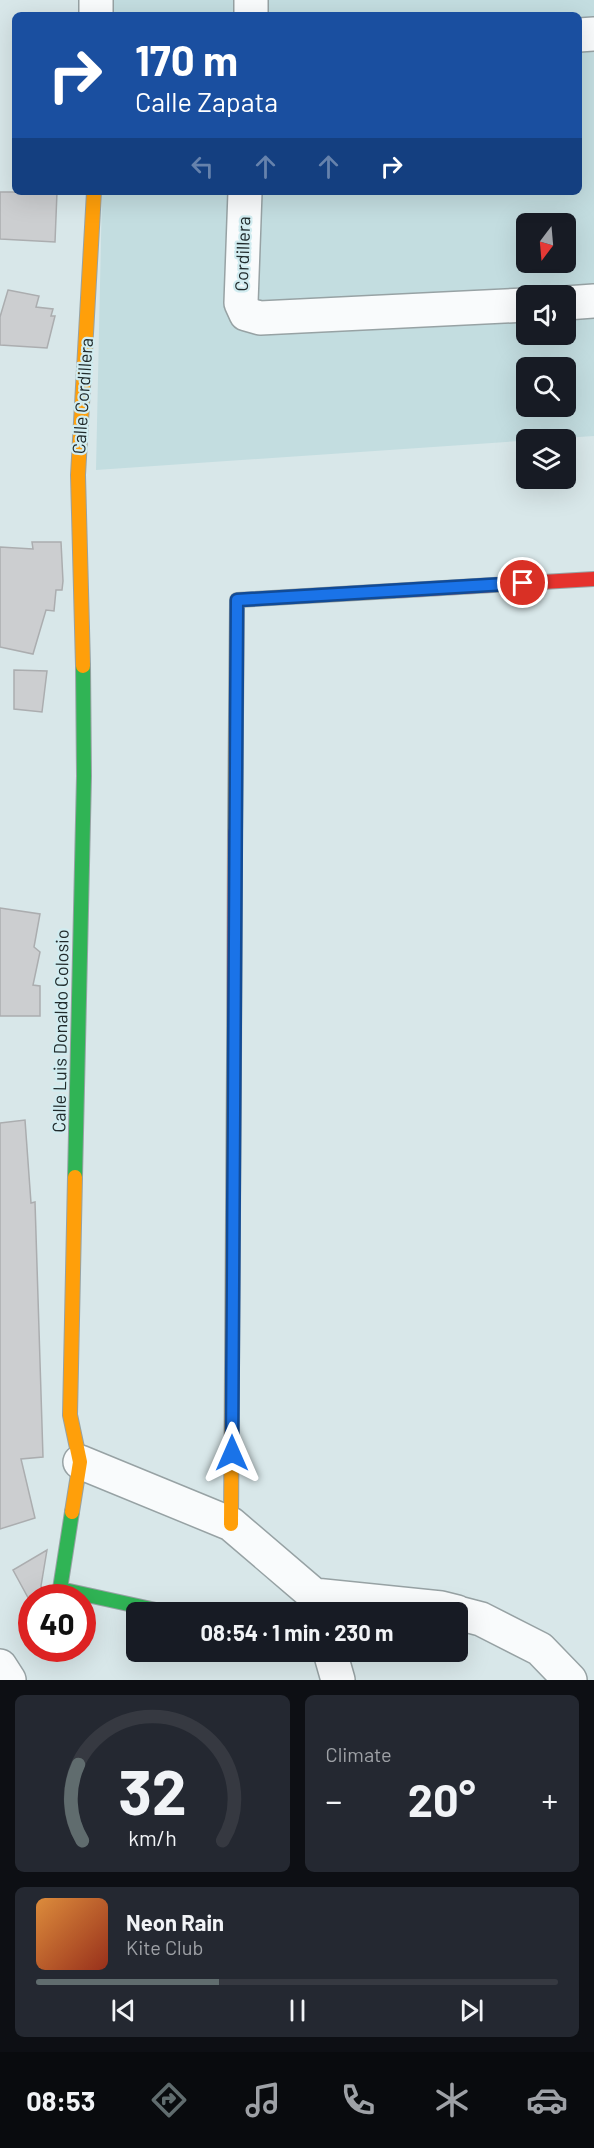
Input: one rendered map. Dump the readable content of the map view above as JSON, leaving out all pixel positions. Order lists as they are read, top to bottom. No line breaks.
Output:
{"streets":{"street":["Cordillera","Calle Cordillera","Calle Luis Donaldo Colosio"]},"crossings":[["Calle Cordillera","Calle Luis Donaldo Colosio"]],"north":"bottom","page":{"turn":["170 m","Calle Zapata"],"limit":"40","trip":"08:54 · 1 min · 230 m","tile":"Climate","heat":["−","20°","+"],"song":["Neon Rain","Kite Club"],"tabs":"08:53","gauge":["32","km/h"]}}
